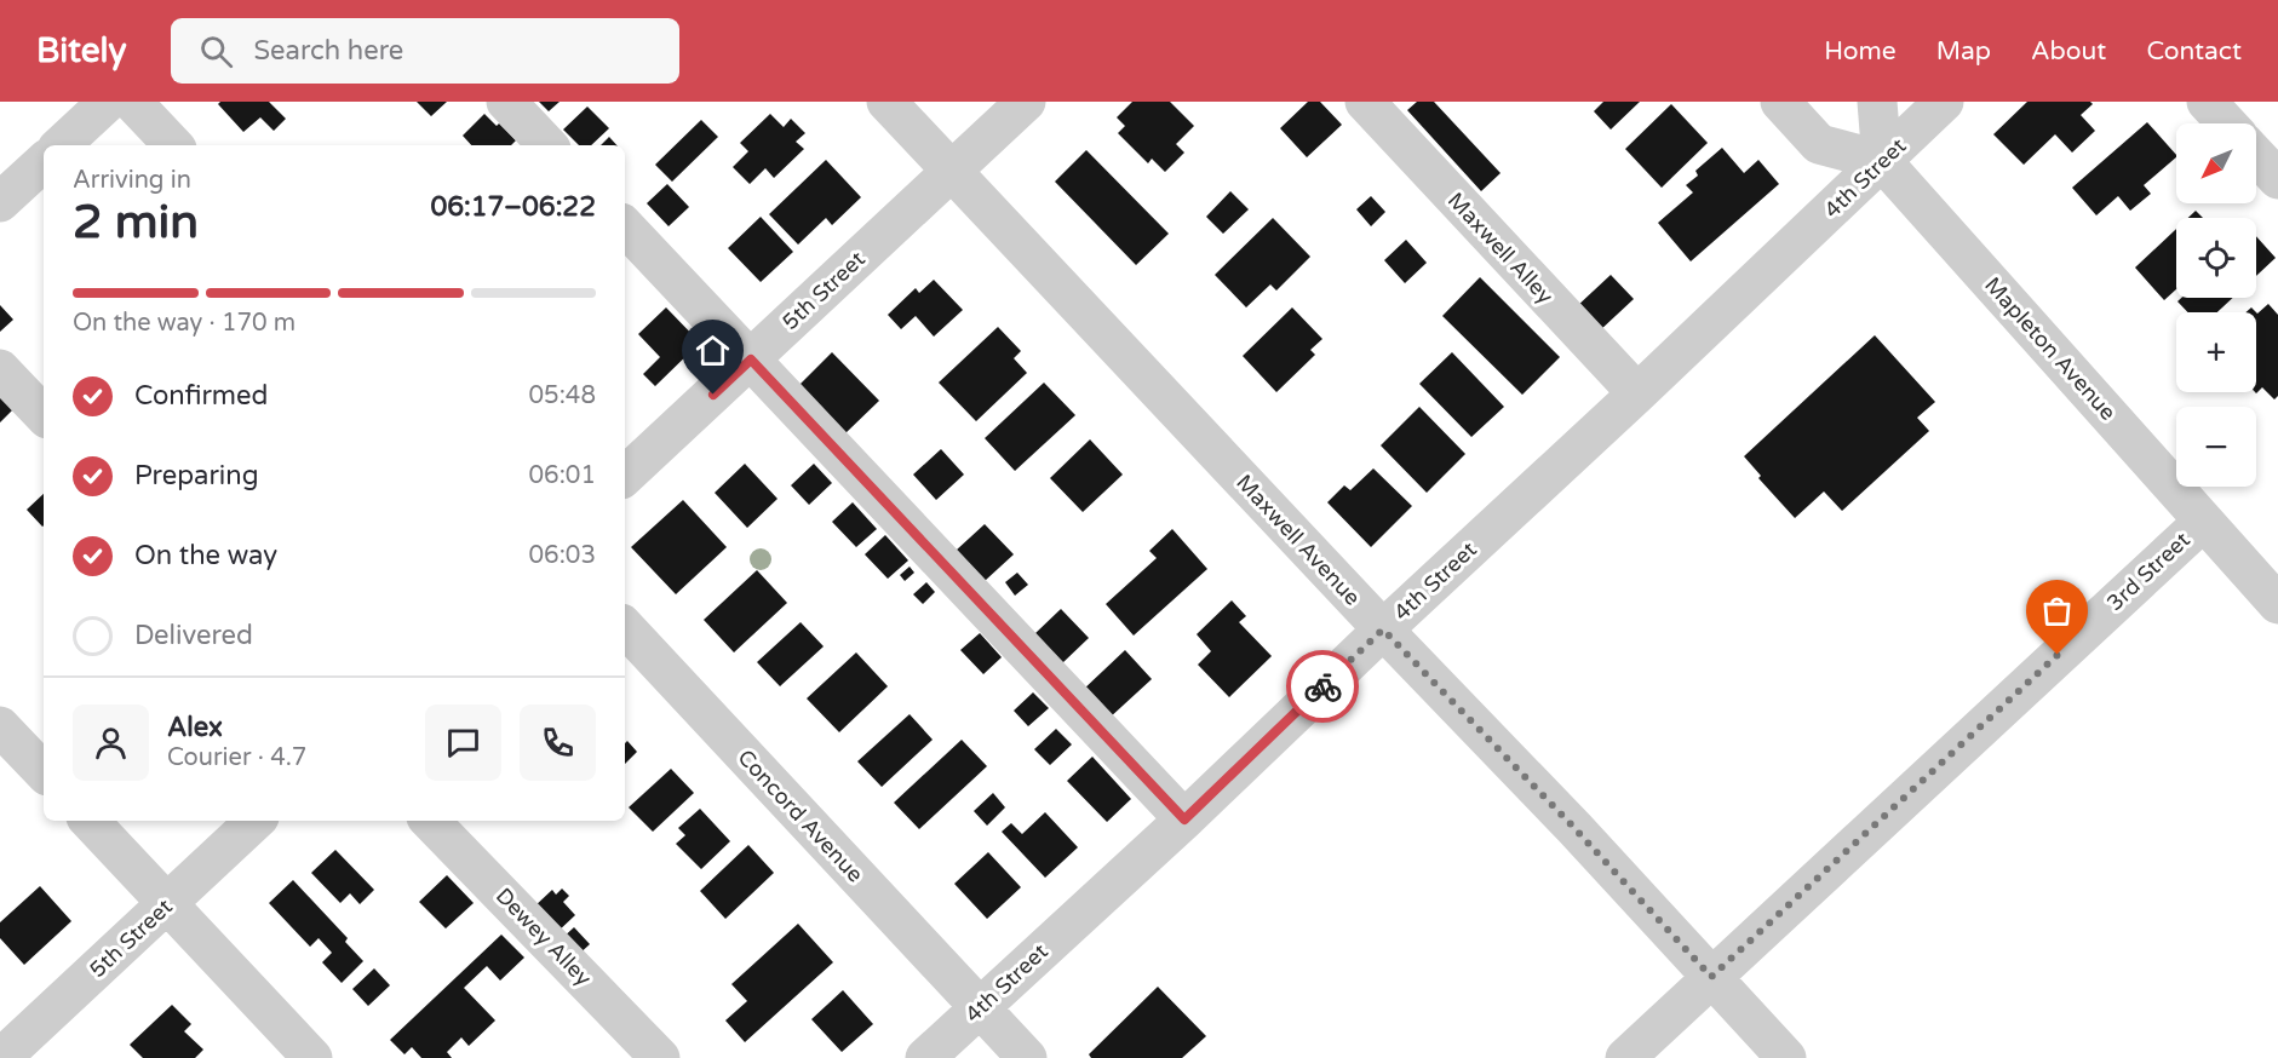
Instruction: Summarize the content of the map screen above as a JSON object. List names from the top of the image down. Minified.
{"streets":{"street":["4th Street","Maxwell Alley","5th Street","Mapleton Avenue","Maxwell Avenue","3rd Street","Concord Avenue","Dewey Alley"]},"crossings":[["4th Street","Maxwell Alley"],["4th Street","Mapleton Avenue"],["4th Street","Maxwell Avenue"],["4th Street","Concord Avenue"],["5th Street","Maxwell Avenue"],["Mapleton Avenue","3rd Street"],["Maxwell Avenue","3rd Street"]],"north":"bottom left","page":{"header":"Bitely","search":"Search here","nav":["Home","Map","About","Contact"],"map_buttons":["+","−"],"heading":["2 min","Arriving in","06:17–06:22"],"panel":["Alex","Courier · 4.7"],"bar":"On the way · 170 m","list":[["Confirmed","05:48"],["Preparing","06:01"],["On the way","06:03"],"Delivered"]}}
